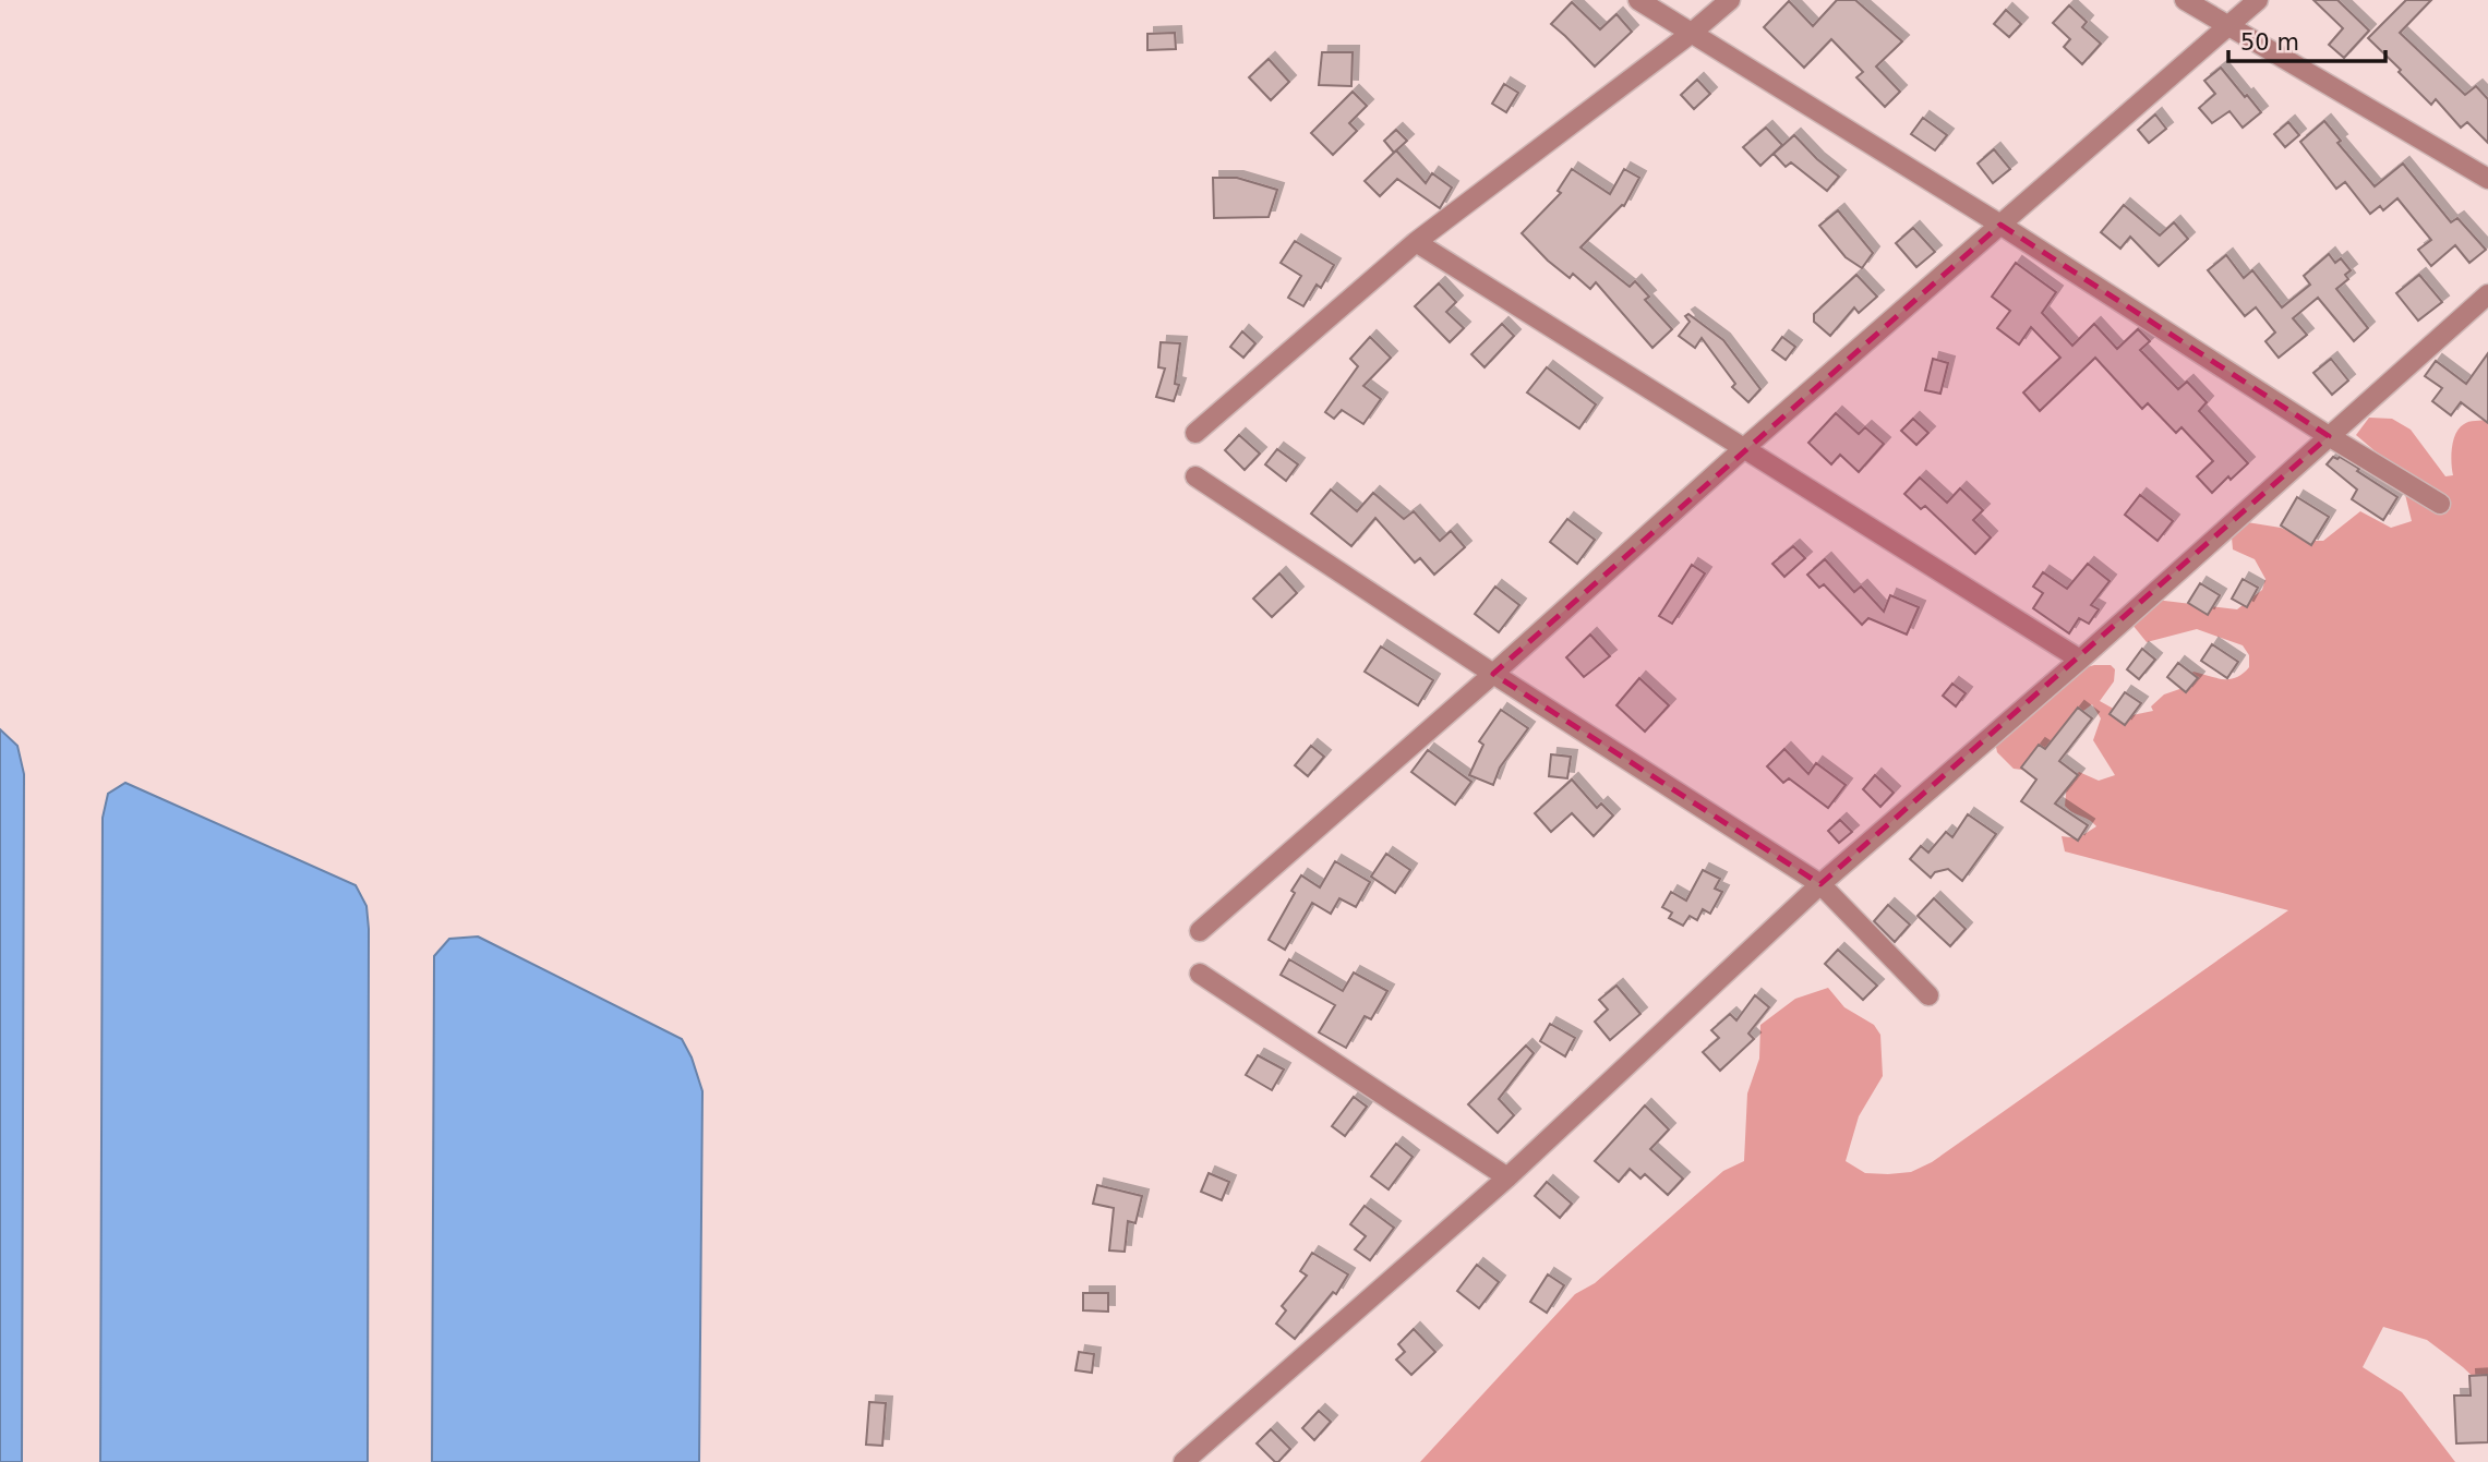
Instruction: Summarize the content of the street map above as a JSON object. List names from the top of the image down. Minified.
{"scale_bar":"50 m"}
